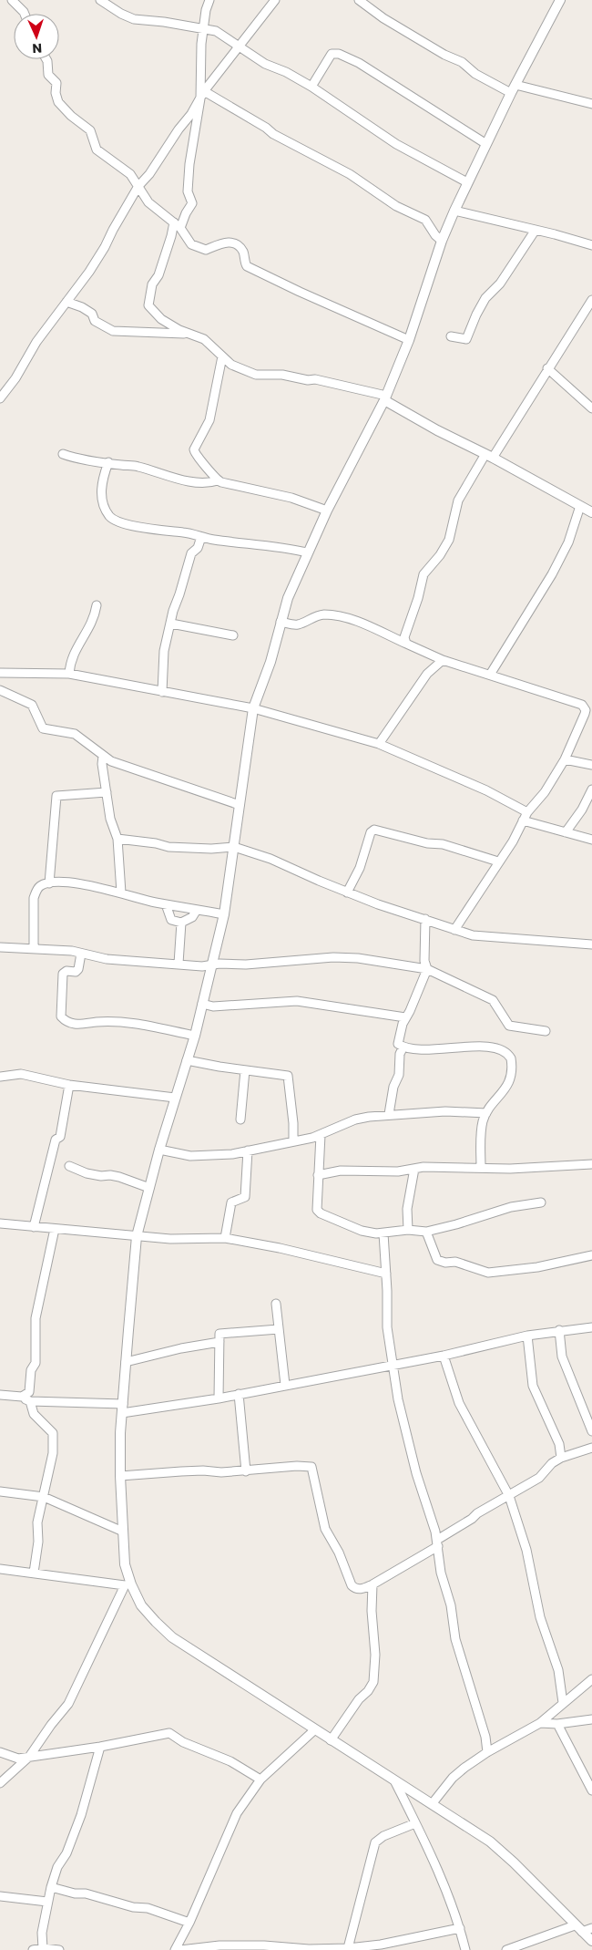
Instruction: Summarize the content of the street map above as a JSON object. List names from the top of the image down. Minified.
{"north":"bottom"}
